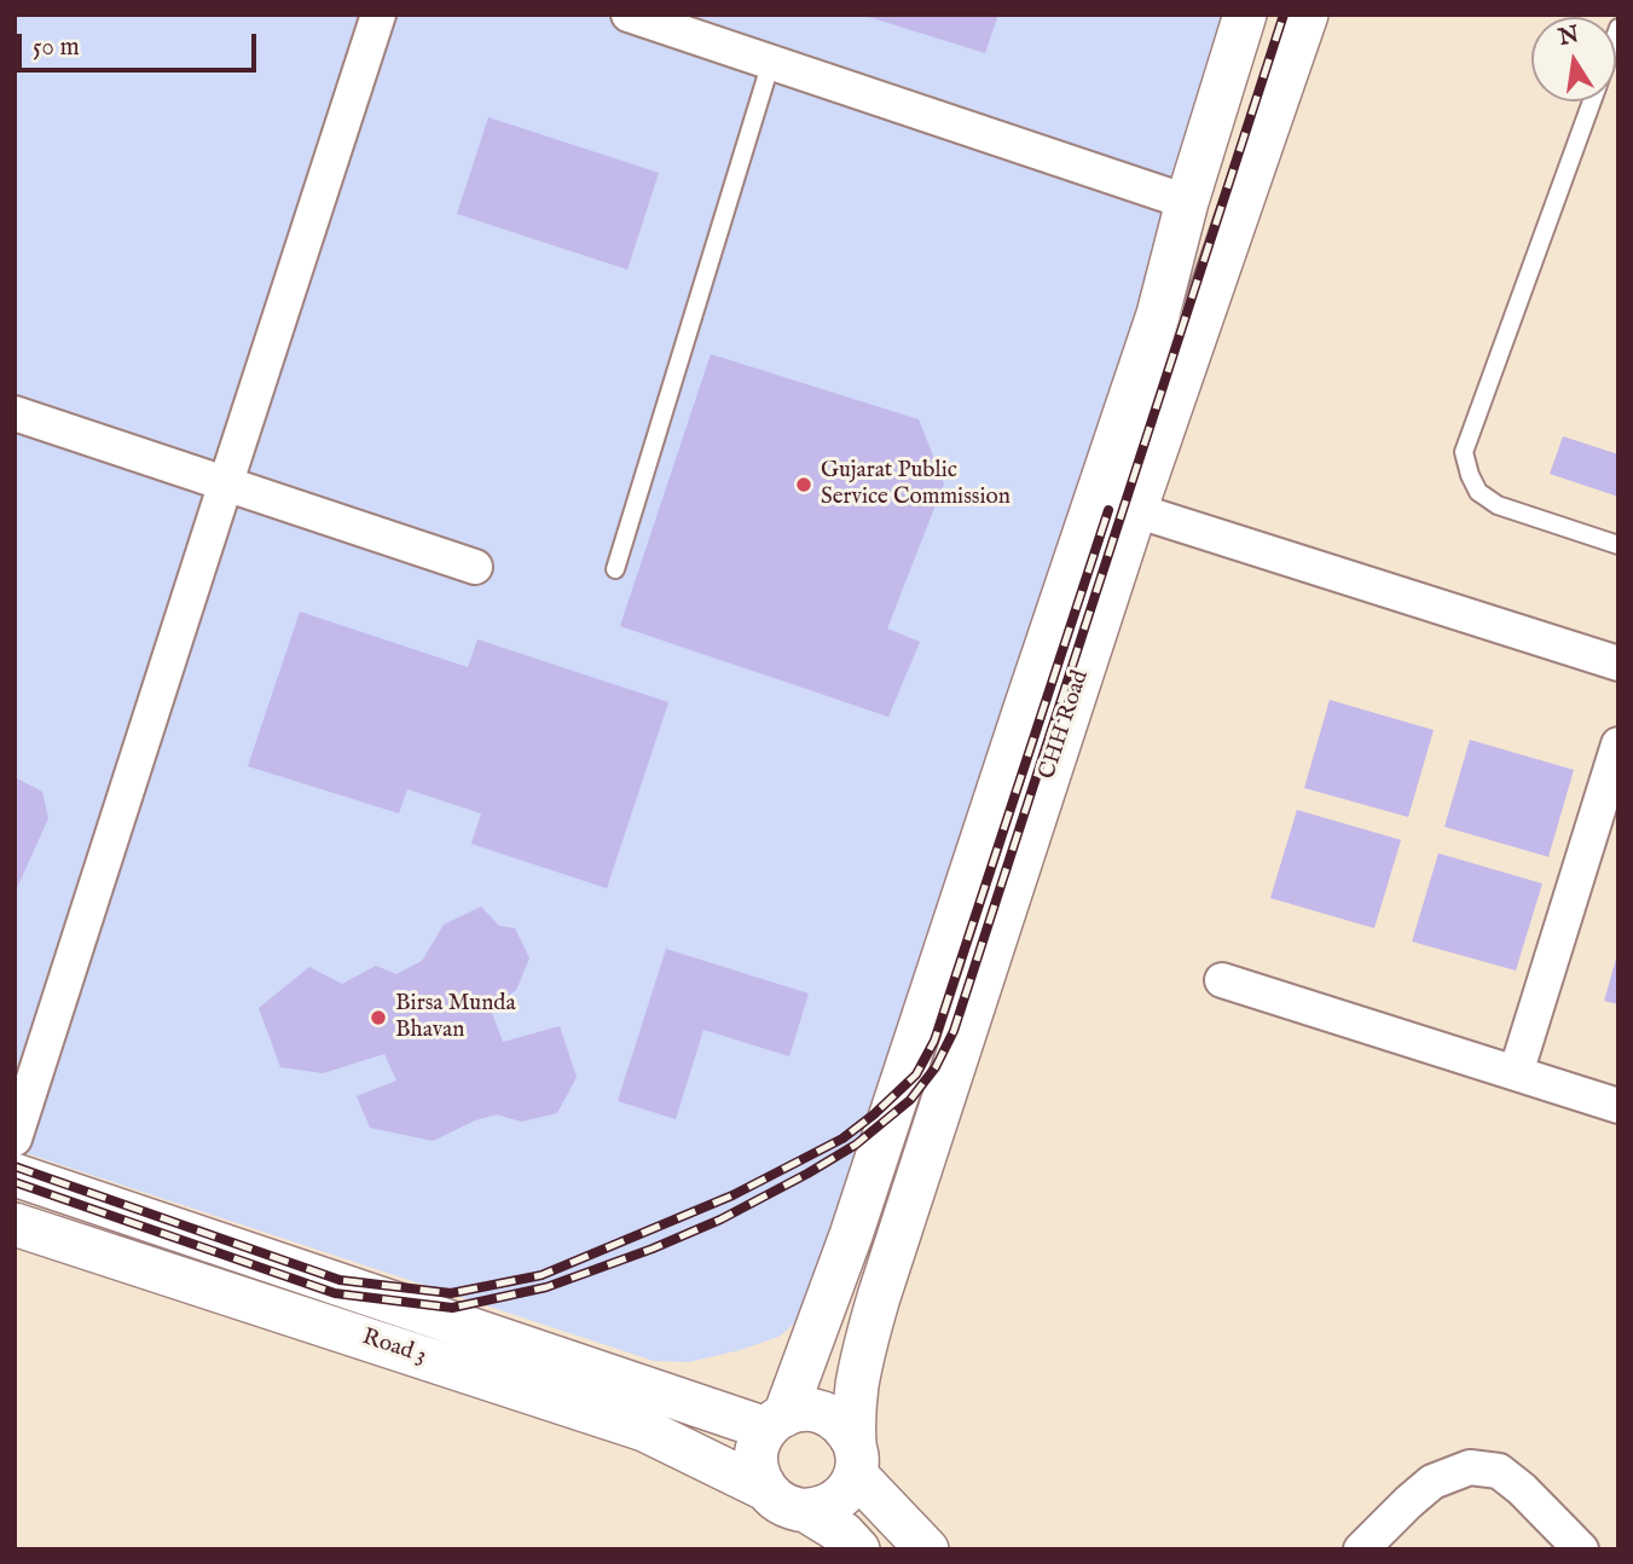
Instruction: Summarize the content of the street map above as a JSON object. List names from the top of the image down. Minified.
{"streets":{"street":["CHH Road","Road 3"]},"crossings":[["CHH Road","Road 3"]],"places":["Gujarat Public Service Commission","Birsa Munda Bhavan"],"scale_bar":"50 m","north":"top"}
